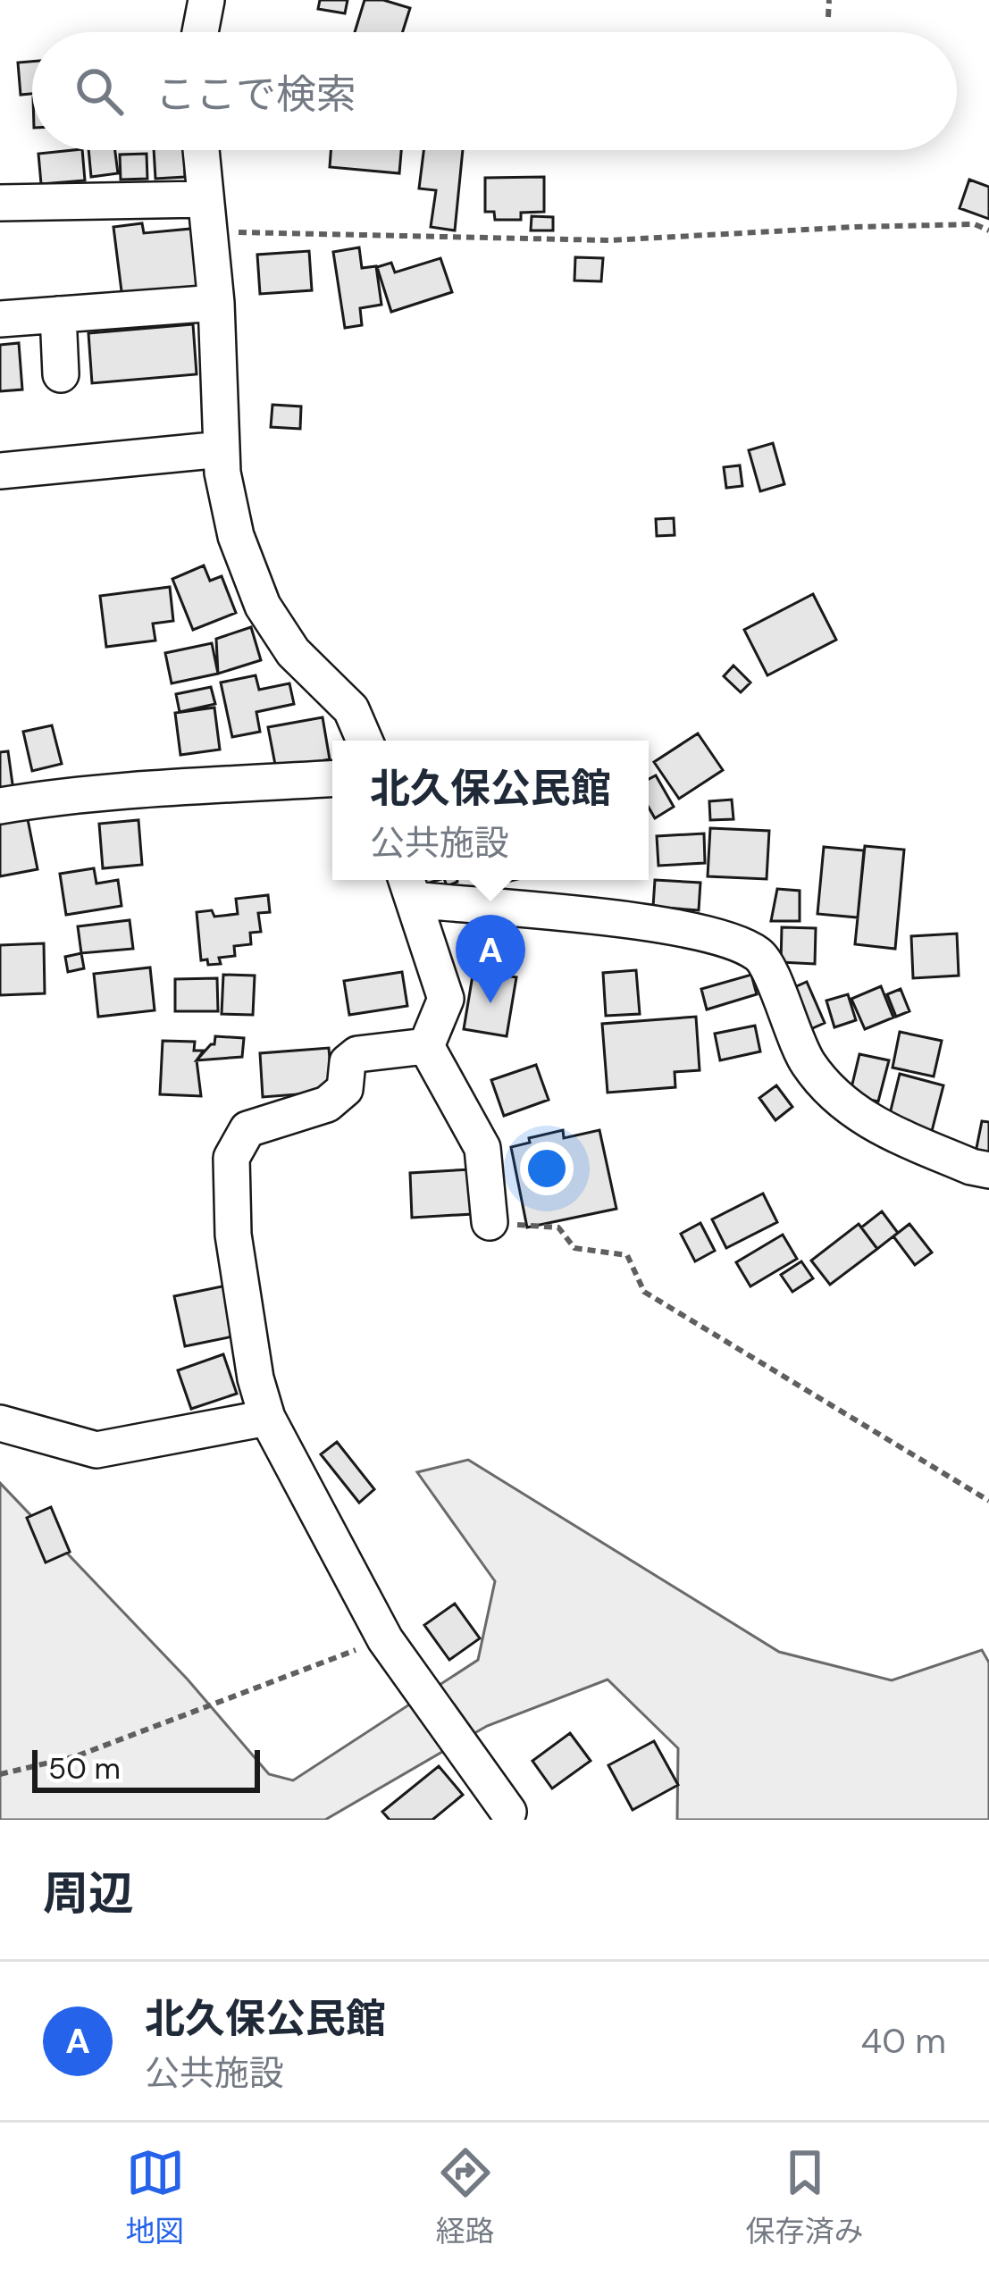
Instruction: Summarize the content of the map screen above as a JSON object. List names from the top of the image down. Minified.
{"scale_bar":"50 m","page":{"search":"ここで検索","popup":["北久保公民館","公共施設"],"pins":"A","scale":"50 m","heading":"周辺","list":[{"mark":"A","name":"北久保公民館","note":"公共施設","value":"40 m"}],"nav":["地図","経路","保存済み"]}}
